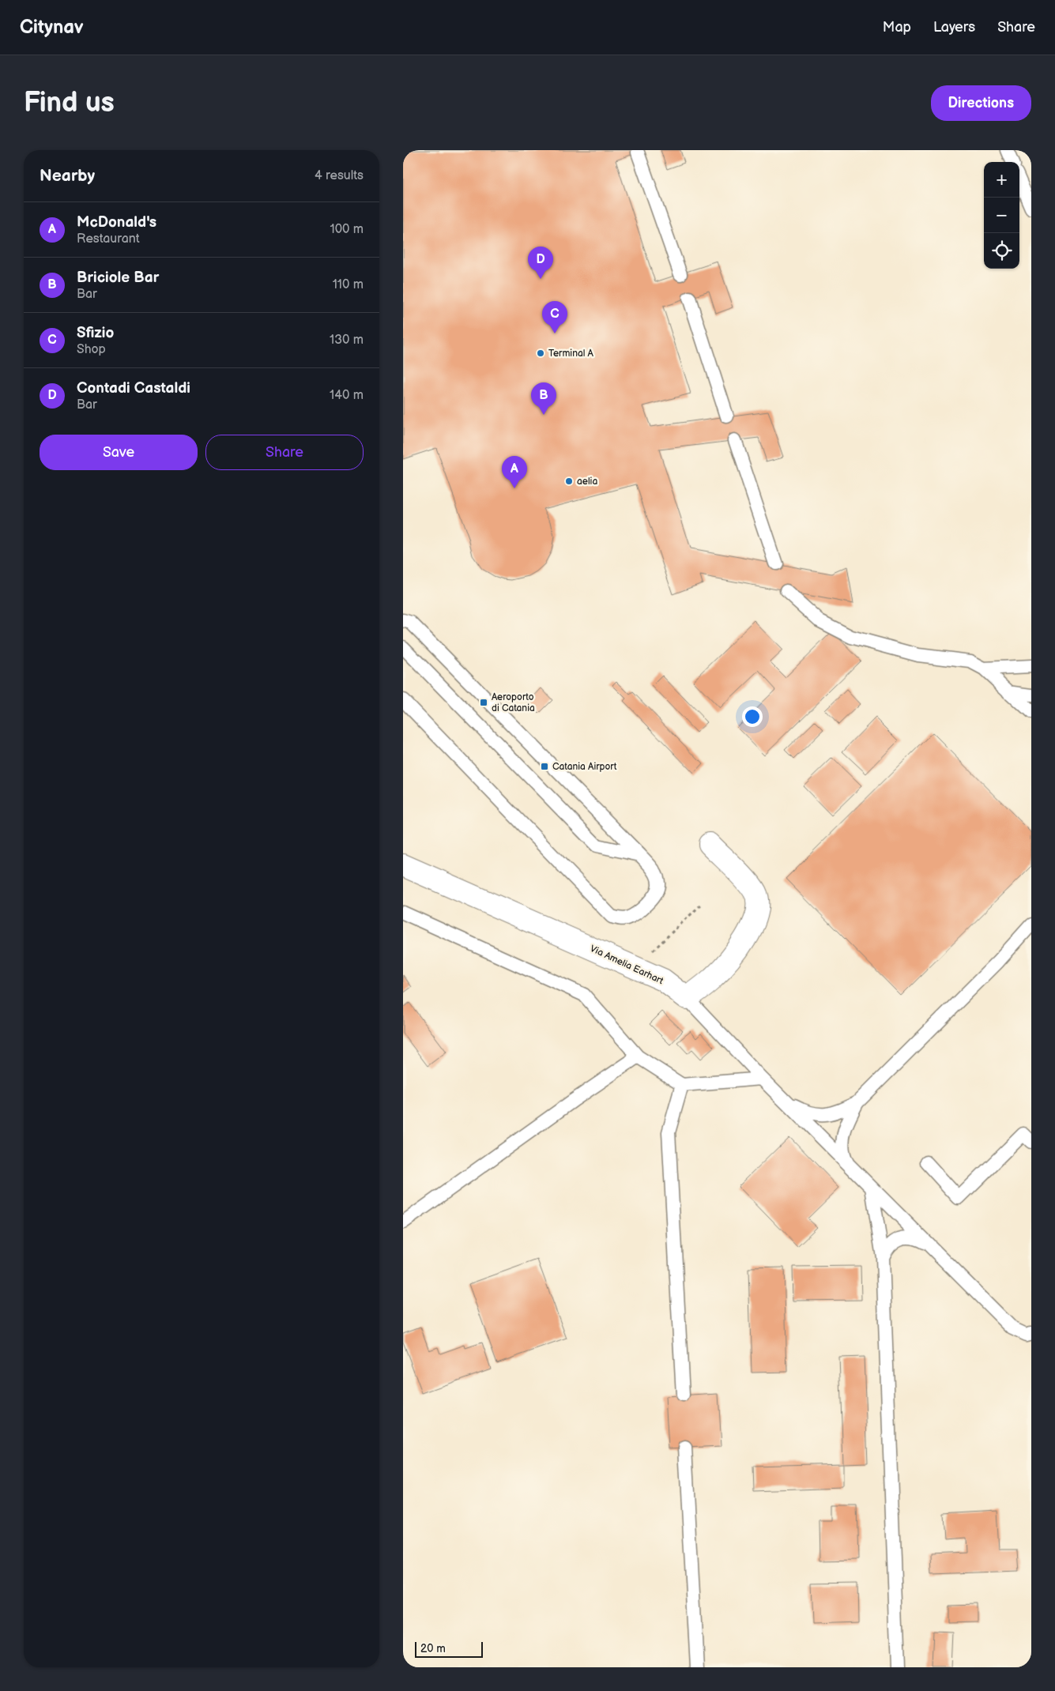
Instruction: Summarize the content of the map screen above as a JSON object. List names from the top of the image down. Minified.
{"streets":{"street":["Via Amelia Earhart"]},"places":{"other":["Terminal A","aelia"],"transit":["Aeroporto di Catania","Catania Airport"]},"scale_bar":"20 m","page":{"header":"Citynav","nav":["Map","Layers","Share"],"buttons":["Directions",["Save","Share"]],"title":"Find us","heading":["Nearby","4 results"],"map_buttons":["+","−"],"list":[{"mark":"A","name":"McDonald's","note":"Restaurant","value":"100 m"},{"mark":"B","name":"Briciole Bar","note":"Bar","value":"110 m"},{"mark":"C","name":"Sfizio","note":"Shop","value":"130 m"},{"mark":"D","name":"Contadi Castaldi","note":"Bar","value":"140 m"}],"pins":["D","C","B","A"],"scale":"20 m"}}
